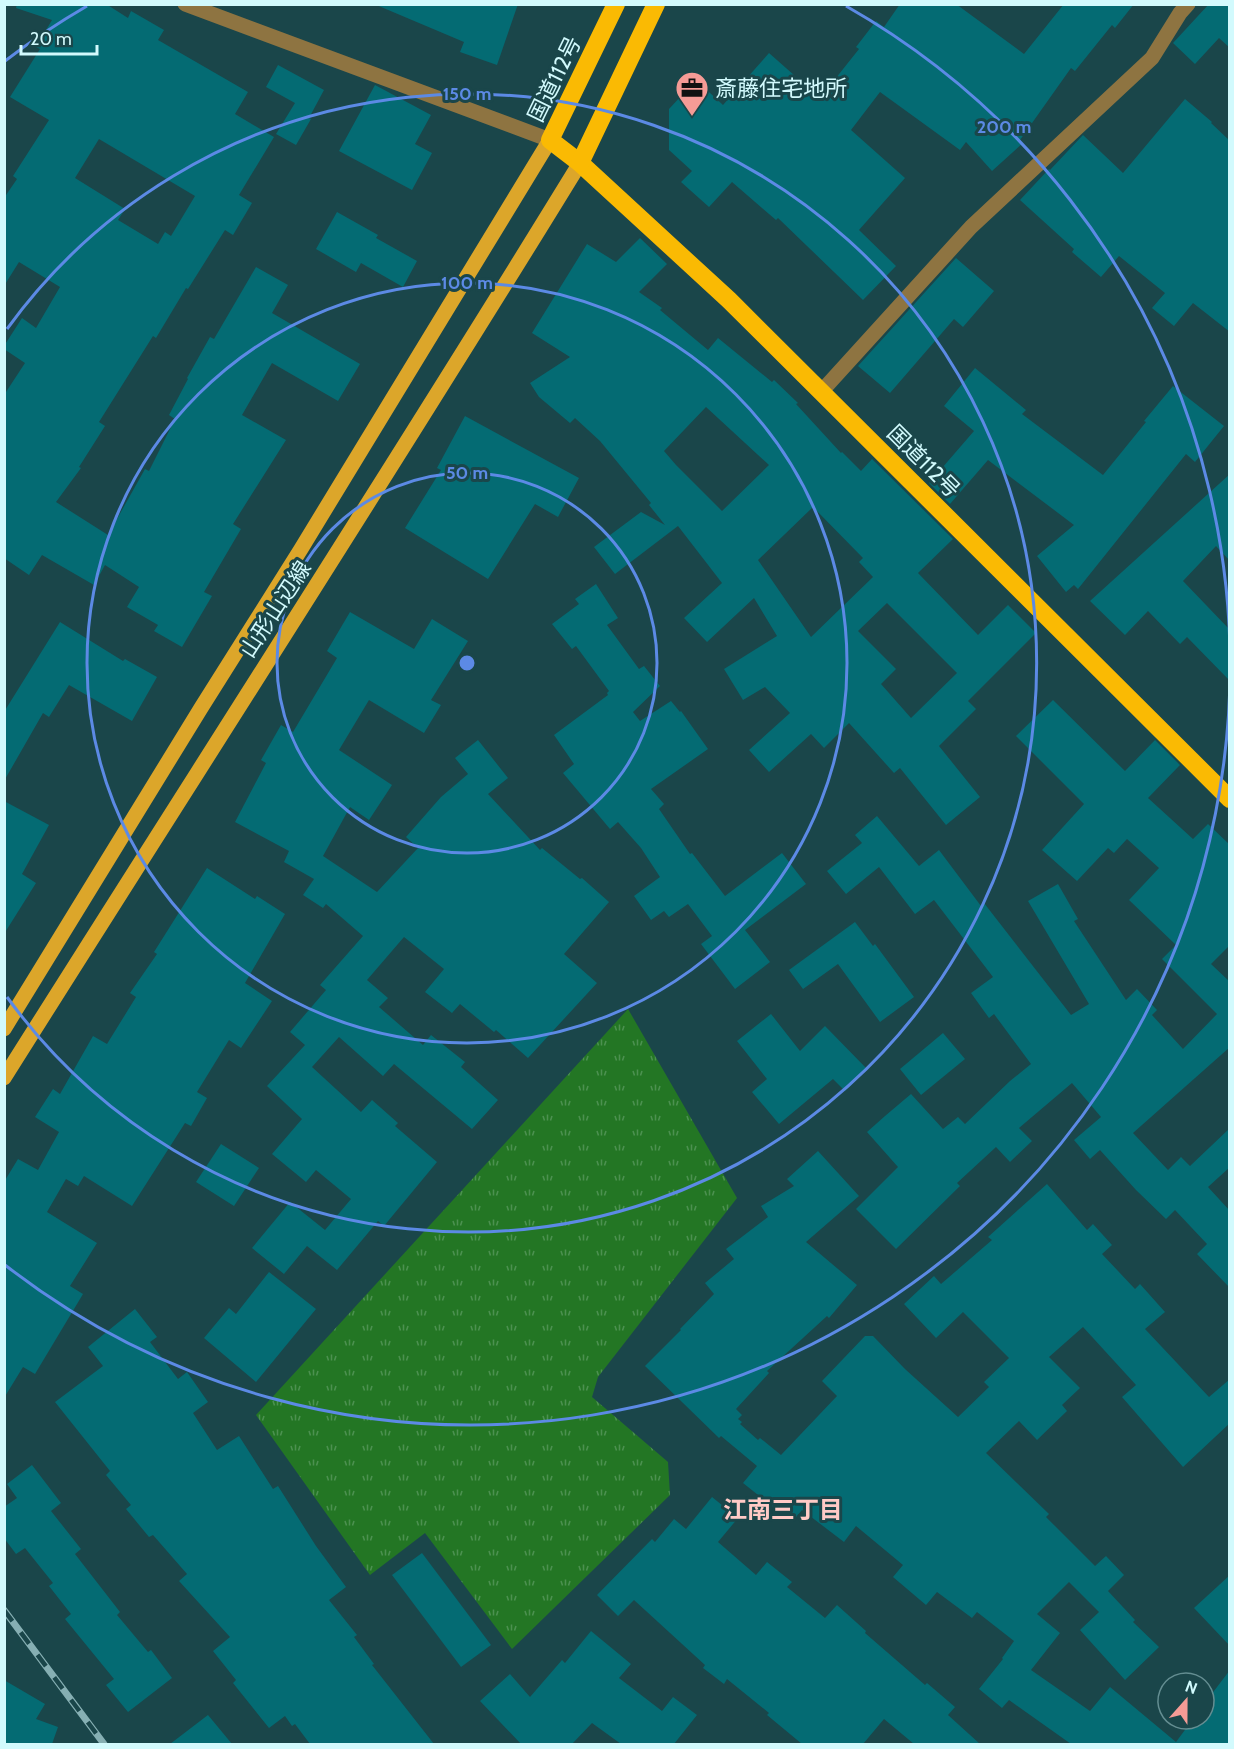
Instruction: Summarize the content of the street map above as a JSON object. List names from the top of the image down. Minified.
{"streets":{"highway":["国道112号"],"main road":["山形山辺線"]},"crossings":[["国道112号","山形山辺線"]],"districts":["江南三丁目"],"places":{"office":["斎藤住宅地所"]},"scale_bar":"20 m","north":"top","rings":["150 m","200 m","100 m","50 m"]}
